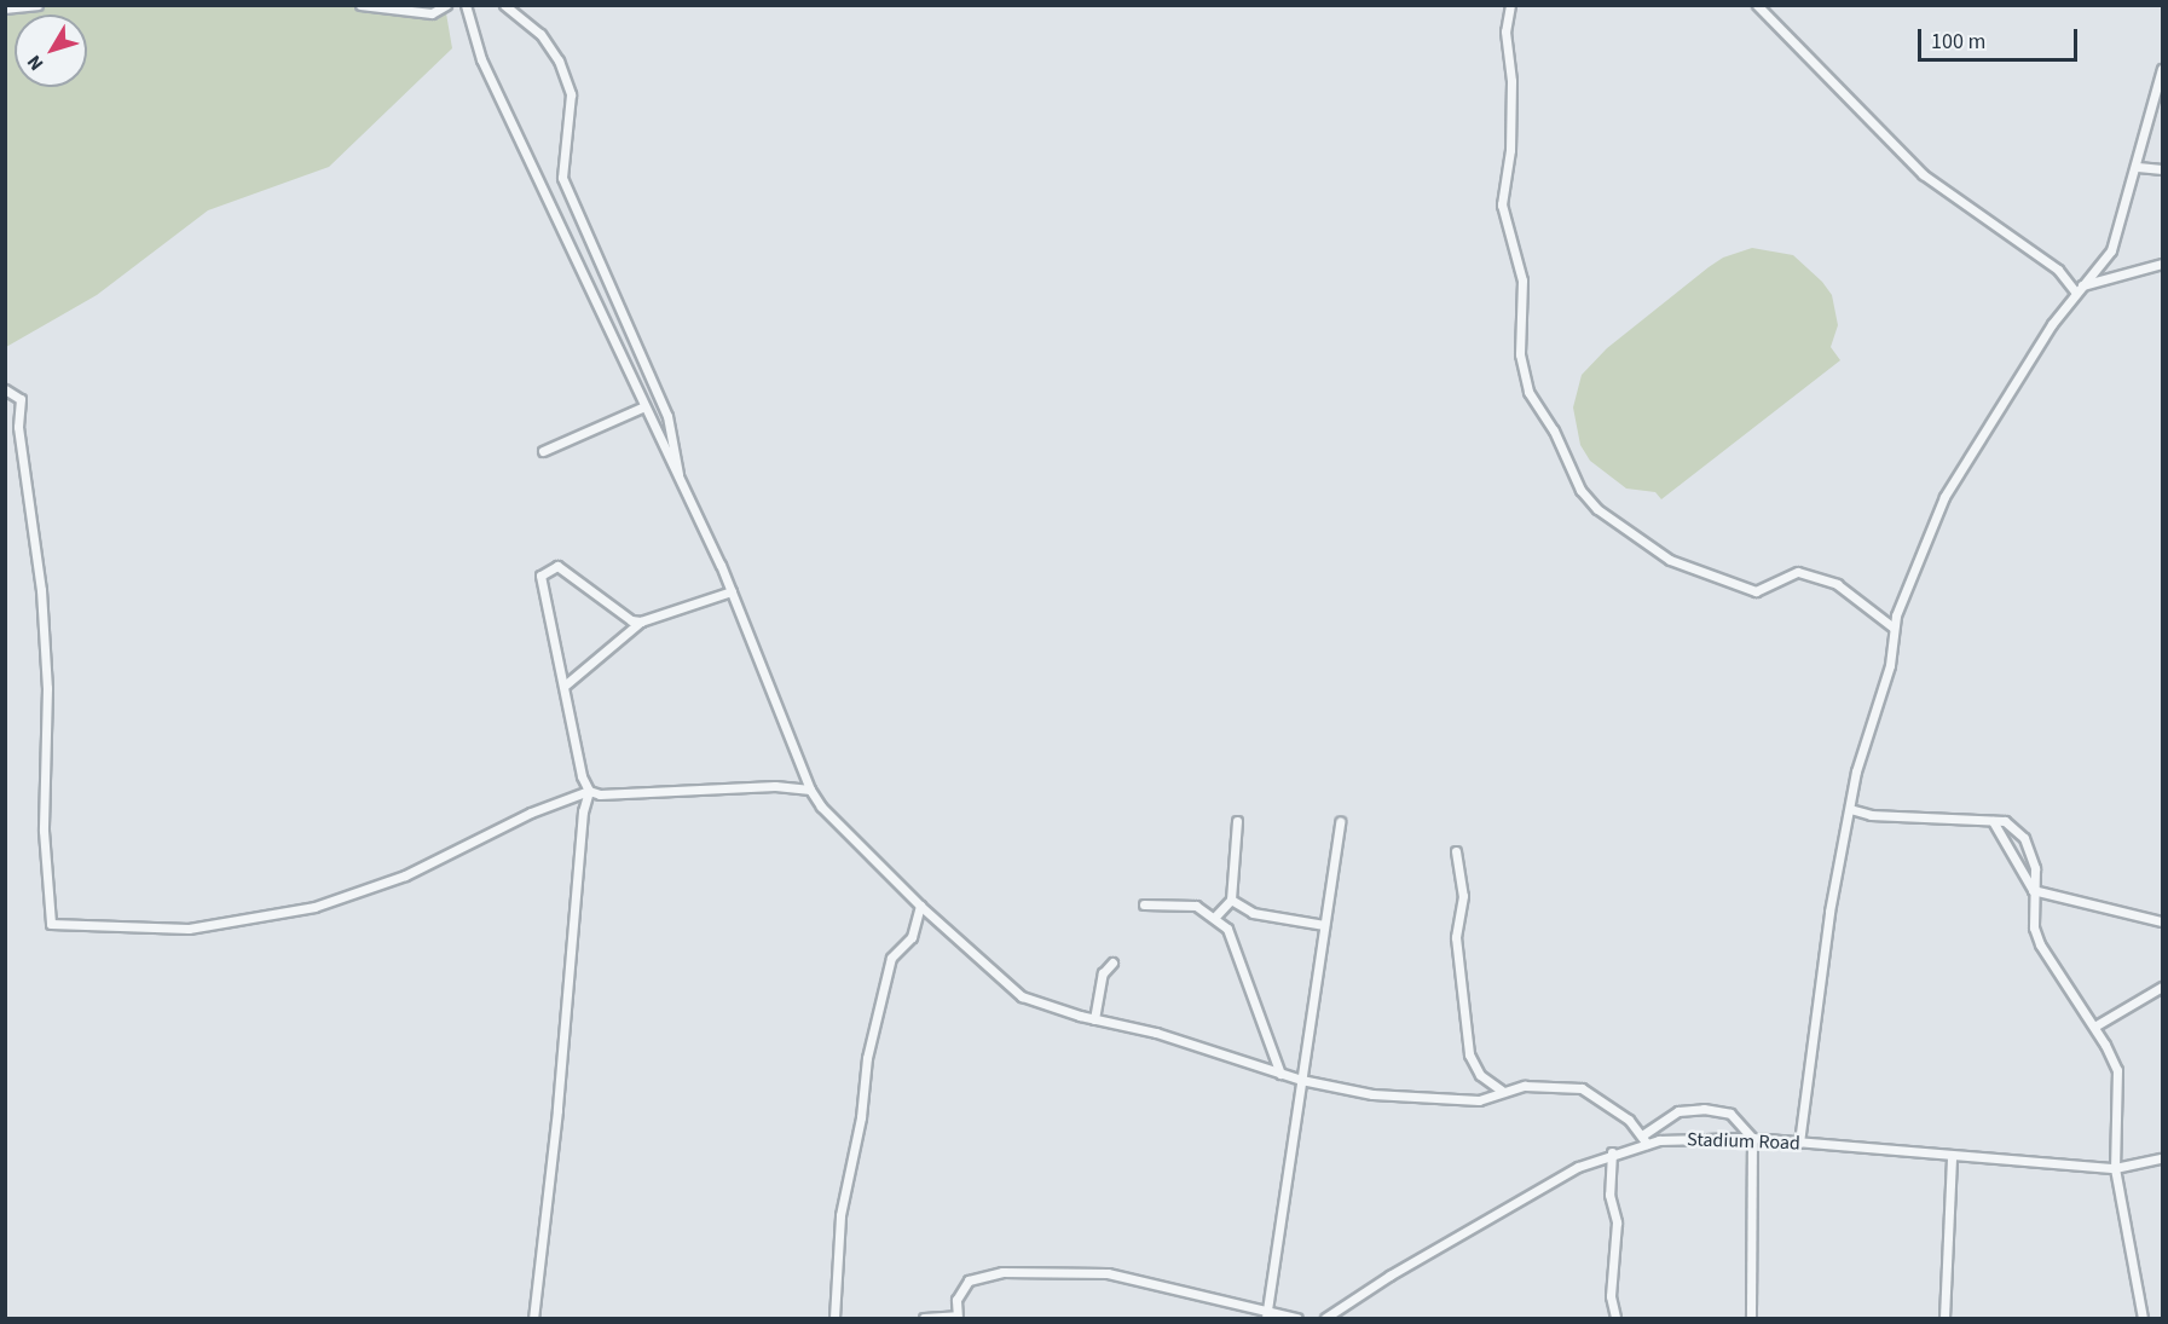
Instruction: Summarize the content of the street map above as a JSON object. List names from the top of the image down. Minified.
{"streets":{"street":["Stadium Road"]},"scale_bar":"100 m","north":"bottom left"}
